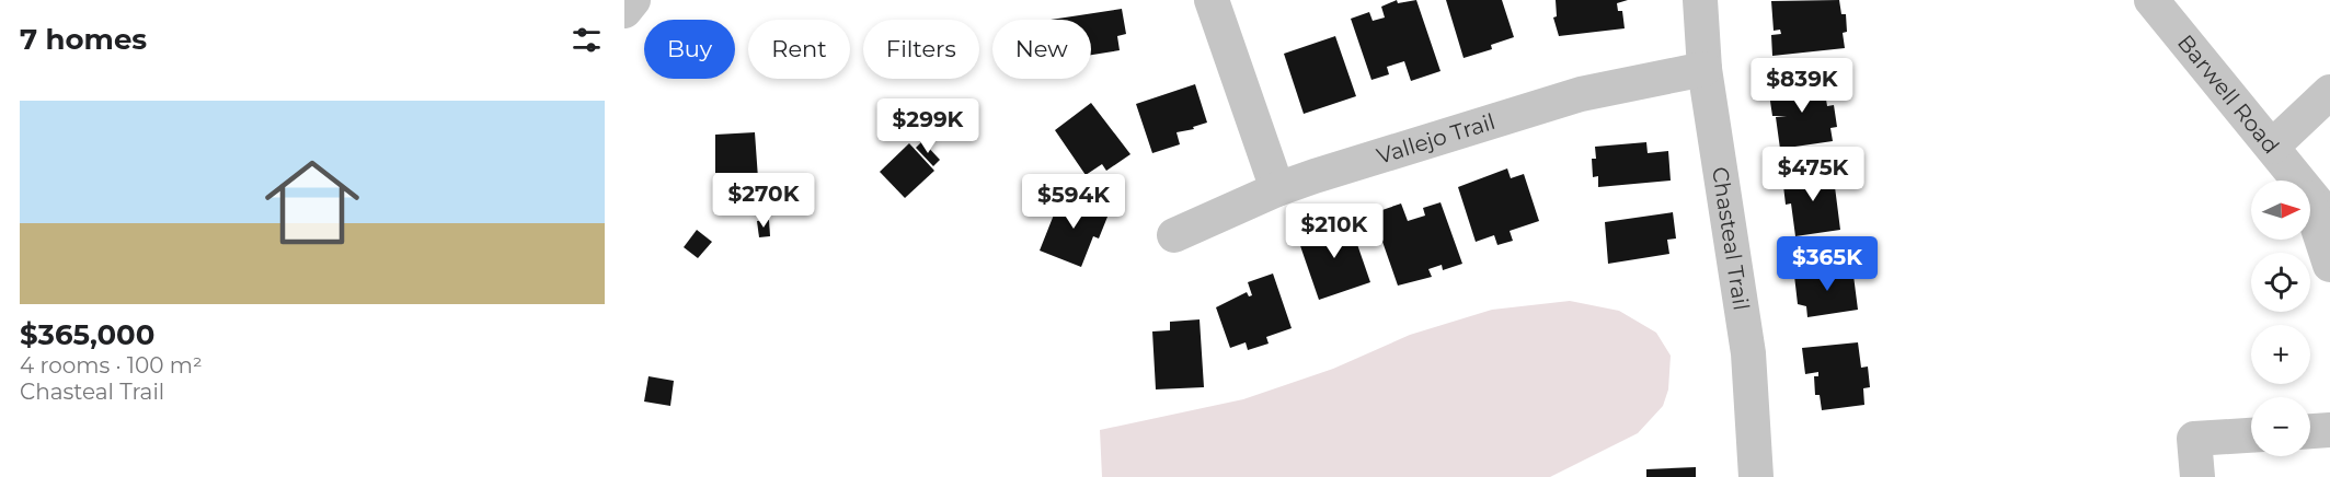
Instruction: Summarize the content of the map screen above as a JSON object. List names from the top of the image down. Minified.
{"streets":{"street":["Barwell Road","Vallejo Trail","Chasteal Trail"]},"crossings":[["Vallejo Trail","Chasteal Trail"]],"north":"right","page":{"heading":"7 homes","chip":["Buy","Rent","Filters","New"],"price":["$839K","$299K","$475K","$270K","$594K","$210K","$365K"],"list":[{"name":"$365,000","note":"4 rooms · 100 m² · Chasteal Trail"}],"map_buttons":["+","−"]}}
